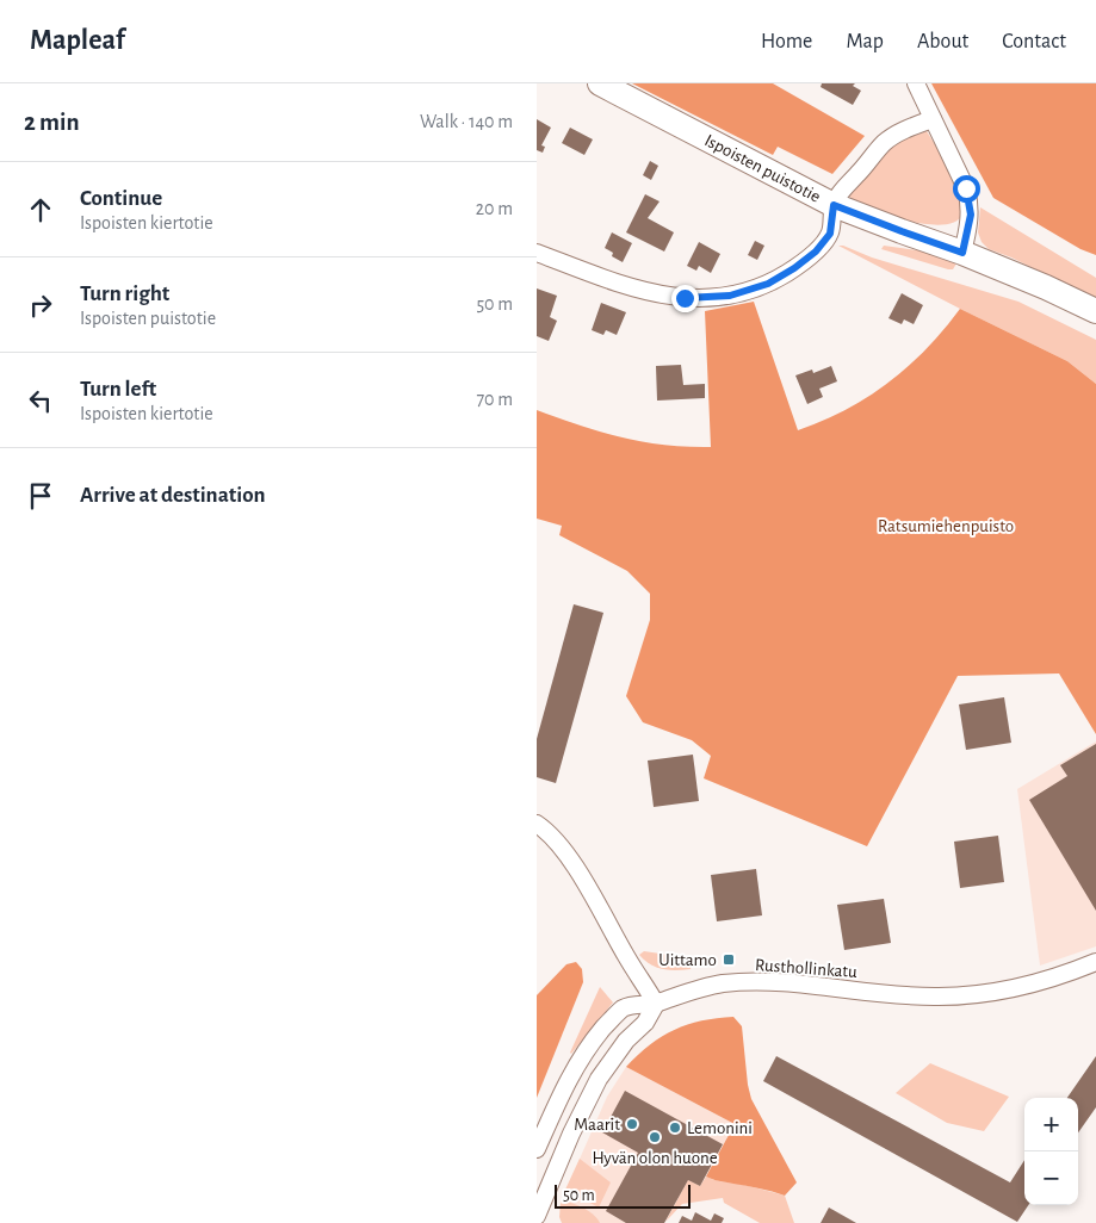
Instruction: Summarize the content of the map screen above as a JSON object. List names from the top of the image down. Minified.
{"streets":{"main road":["Ispoisten puistotie"],"street":["Rusthollinkatu"]},"parks":["Ratsumiehenpuisto"],"places":{"transit":["Uittamo"],"other":["Maarit","Lemonini","Hyvän olon huone"]},"scale_bar":"50 m","page":{"header":"Mapleaf","nav":["Home","Map","About","Contact"],"heading":["2 min","Walk · 140 m"],"list":[["Continue","Ispoisten kiertotie","20 m"],["Turn right","Ispoisten puistotie","50 m"],["Turn left","Ispoisten kiertotie","70 m"],"Arrive at destination"],"map_buttons":["+","−"],"scale":"50 m"}}
